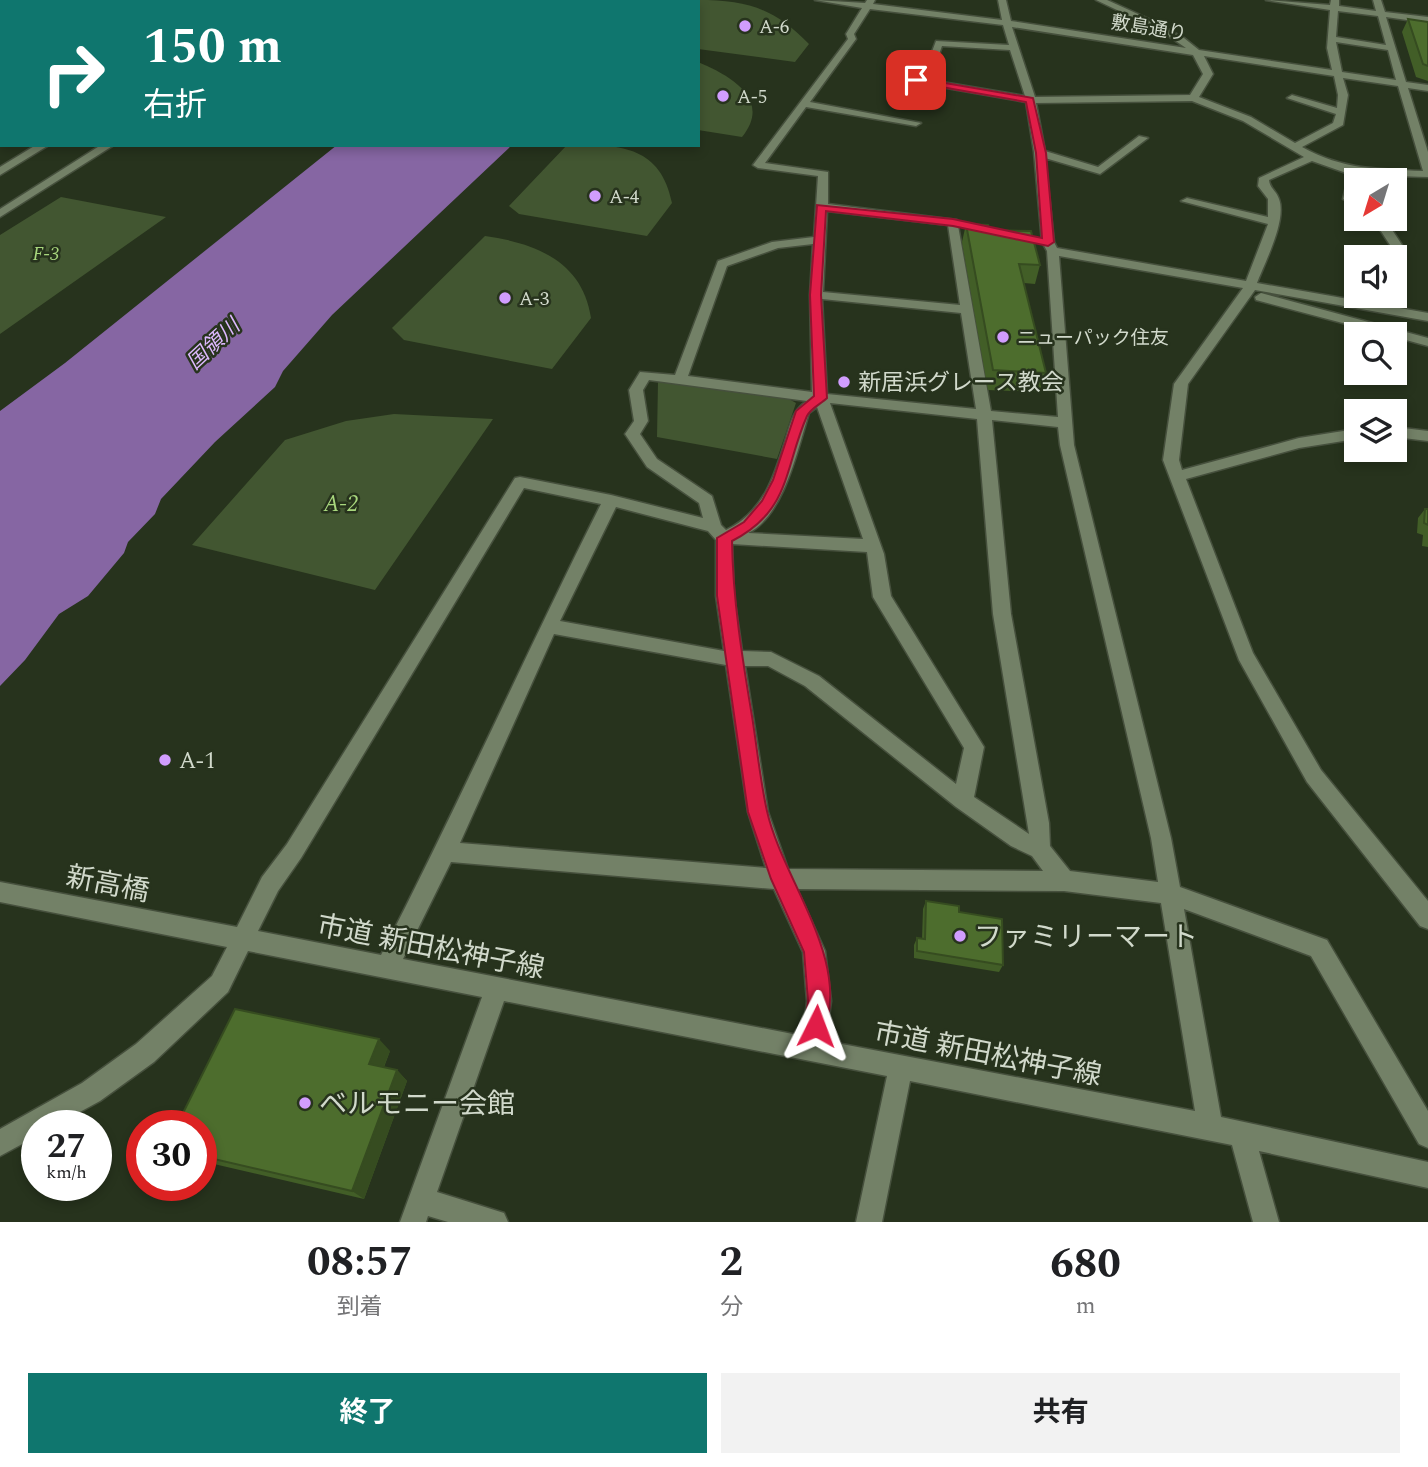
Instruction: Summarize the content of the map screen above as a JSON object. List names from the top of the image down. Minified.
{"streets":{"street":["敷島通り","新高橋","市道 新田松神子線"]},"crossings":[["新高橋","市道 新田松神子線"]],"water":["国領川"],"parks":["F-3","A-2"],"places":["A-6","A-5","A-4","A-3","ニューパック住友","新居浜グレース教会","A-1","ファミリーマート","ベルモニー会館"],"north":"bottom left","page":{"turn":["150 m","右折"],"speed":"27 km/h","limit":"30","eta":["08:57","到着","2","分","680","m"],"buttons":["終了","共有"]}}
